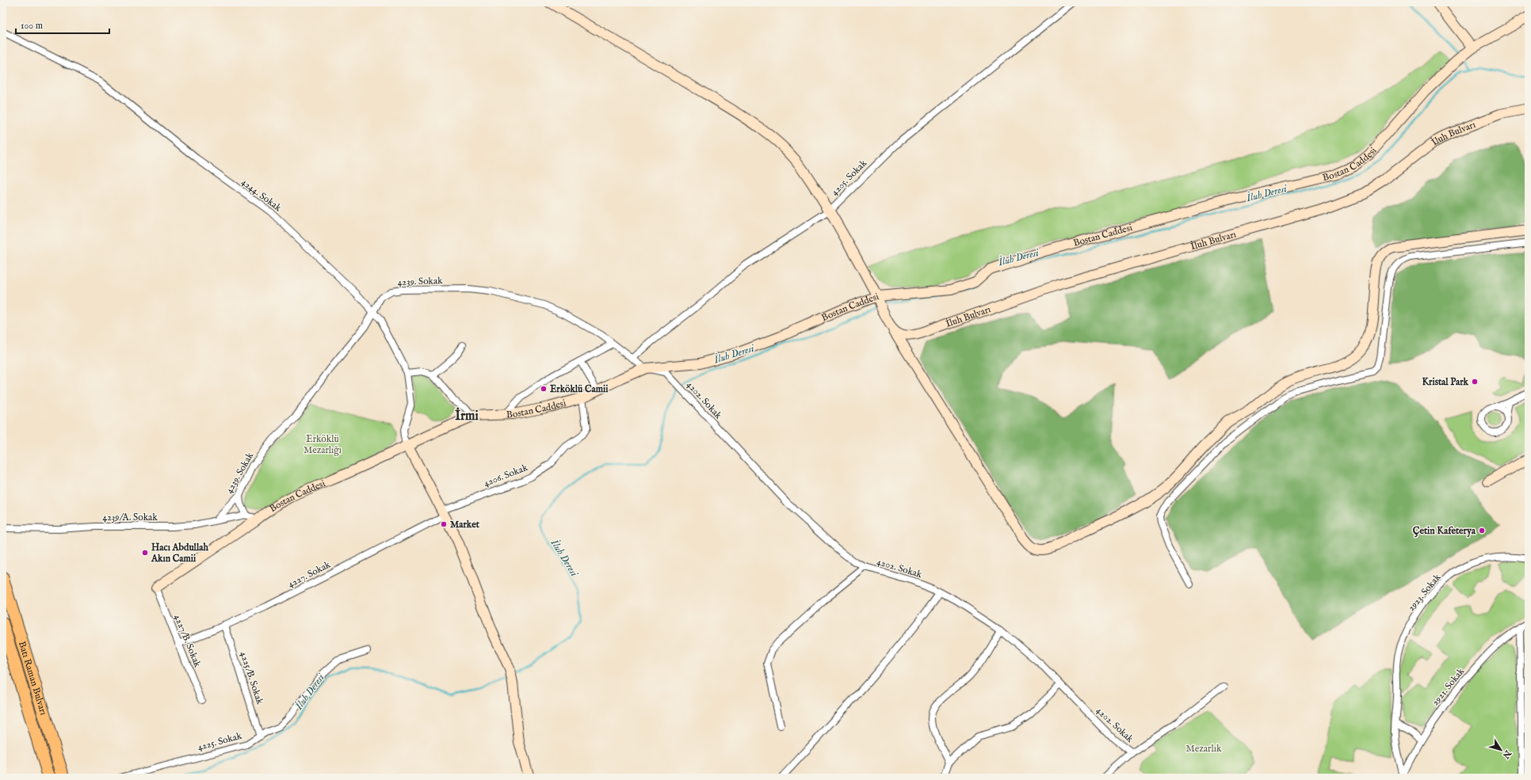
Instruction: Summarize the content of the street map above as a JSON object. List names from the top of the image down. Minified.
{"streets":{"highway":["Batı Raman Bulvarı"],"street":["İluh Bulvarı","Bostan Caddesi","4205. Sokak","4244. Sokak","4239. Sokak","4202. Sokak","4206. Sokak","4239/A. Sokak","4227. Sokak","2923. Sokak","4227/B. Sokak","4225/B. Sokak","2921. Sokak","4225. Sokak"]},"crossings":[["Bostan Caddesi","4244. Sokak"],["Bostan Caddesi","4239. Sokak"],["Bostan Caddesi","4206. Sokak"],["Bostan Caddesi","4227/B. Sokak"],["4205. Sokak","4239. Sokak"],["4244. Sokak","4239. Sokak"],["4239. Sokak","4202. Sokak"],["4239. Sokak","4239/A. Sokak"],["4206. Sokak","4227. Sokak"],["4227. Sokak","4227/B. Sokak"],["4227. Sokak","4225/B. Sokak"],["2923. Sokak","2921. Sokak"],["4225/B. Sokak","4225. Sokak"]],"districts":["İrmi"],"water":["İluh Deresi"],"parks":["Erköklü Mezarlığı","Mezarlık"],"places":["Kristal Park","Erköklü Camii","Market","Çetin Kafeterya","Hacı Abdullah Akın Camii"],"scale_bar":"100 m","north":"bottom right"}
